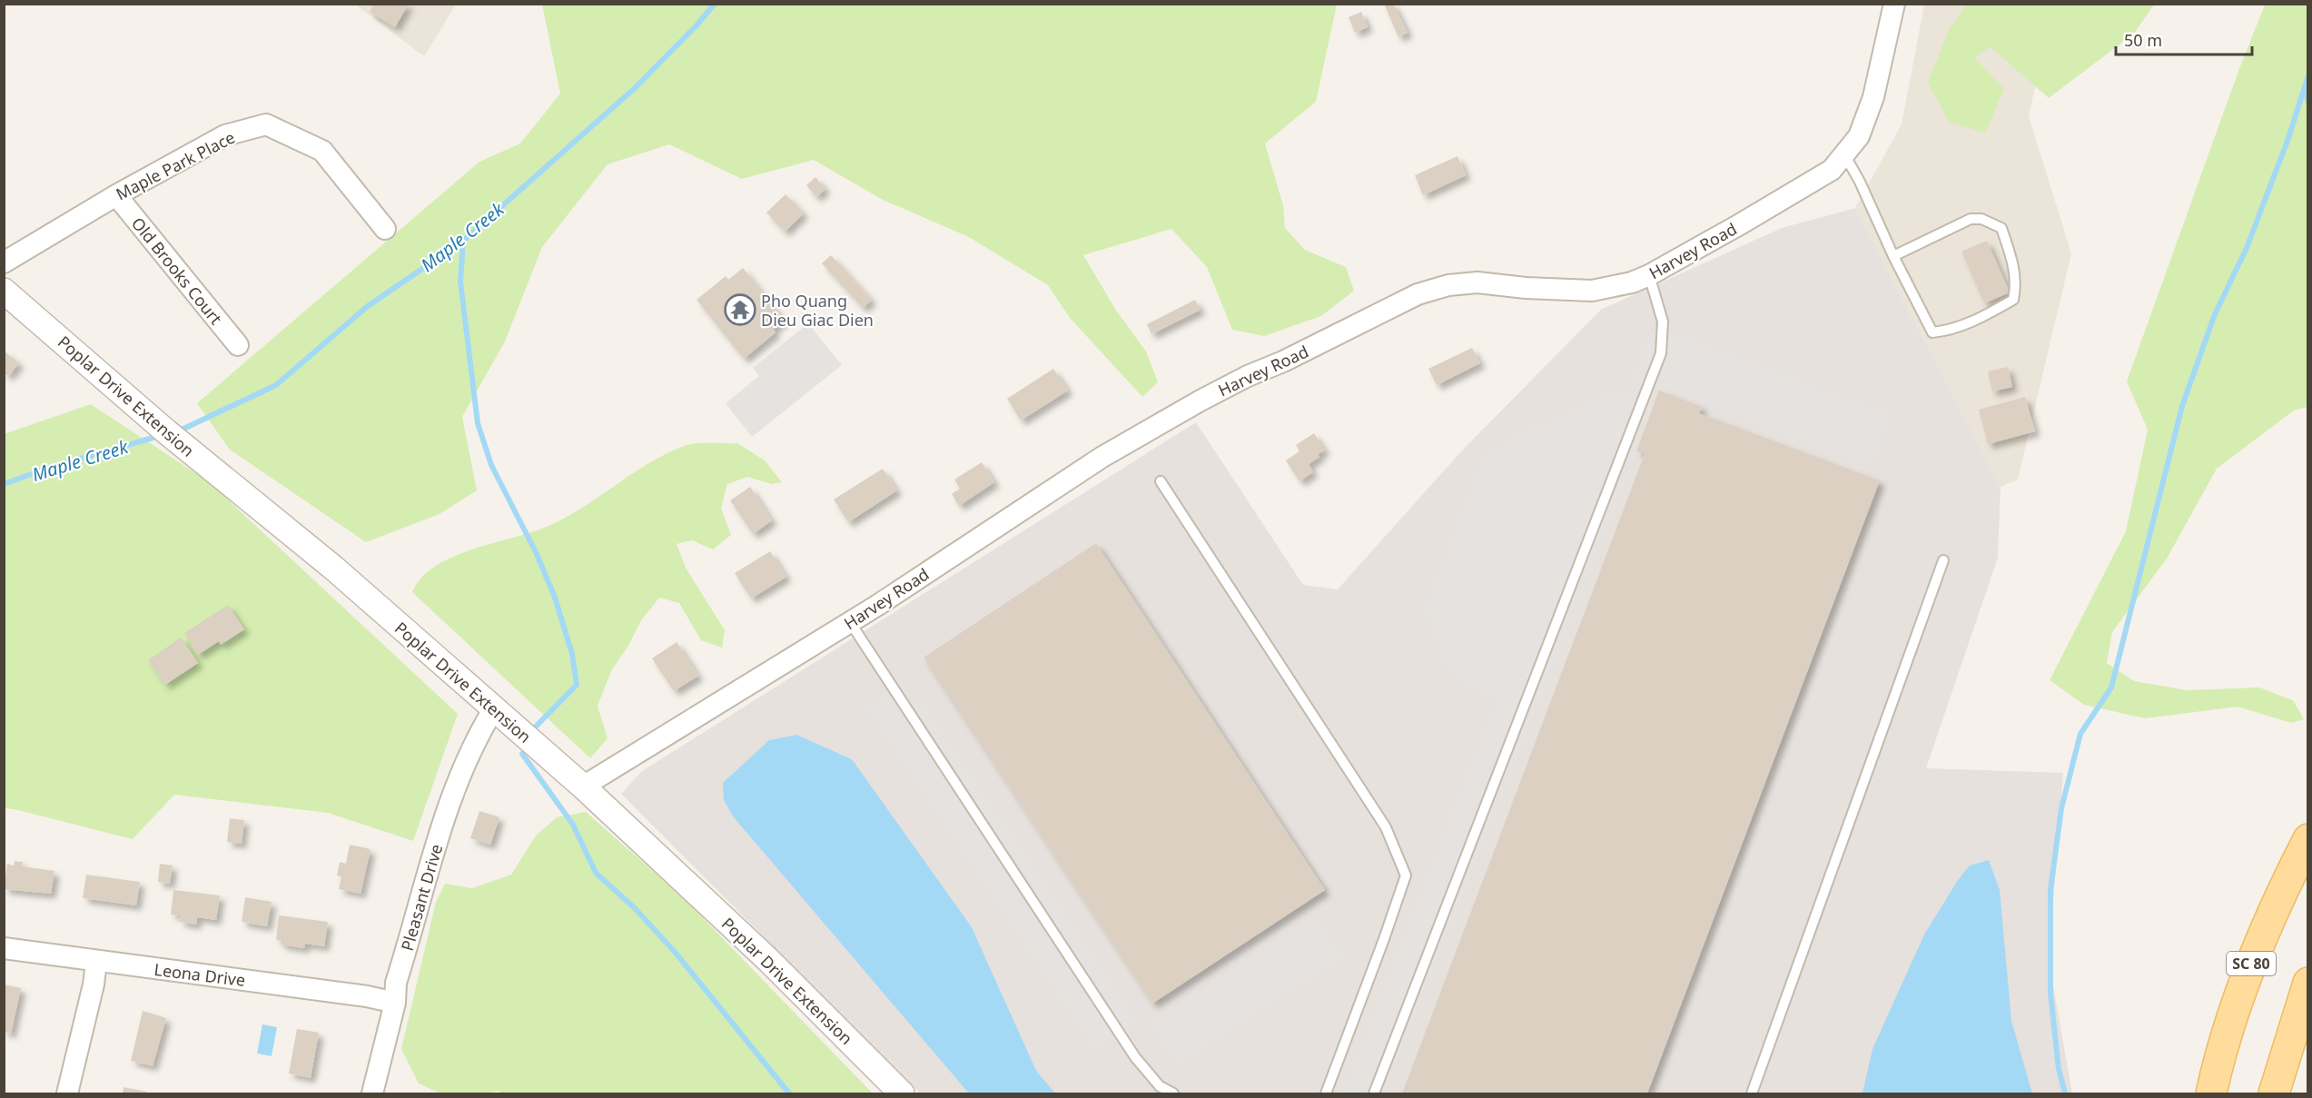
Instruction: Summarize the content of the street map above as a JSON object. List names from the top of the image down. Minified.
{"streets":{"main road":["SC 80"],"street":["Maple Park Place","Harvey Road","Old Brooks Court","Poplar Drive Extension","Pleasant Drive","Leona Drive"]},"crossings":[["Maple Park Place","Old Brooks Court"],["Harvey Road","Poplar Drive Extension"],["Poplar Drive Extension","Pleasant Drive"],["Pleasant Drive","Leona Drive"]],"water":["Maple Creek"],"places":{"temple":["Pho Quang Dieu Giac Dien"]},"scale_bar":"50 m"}
